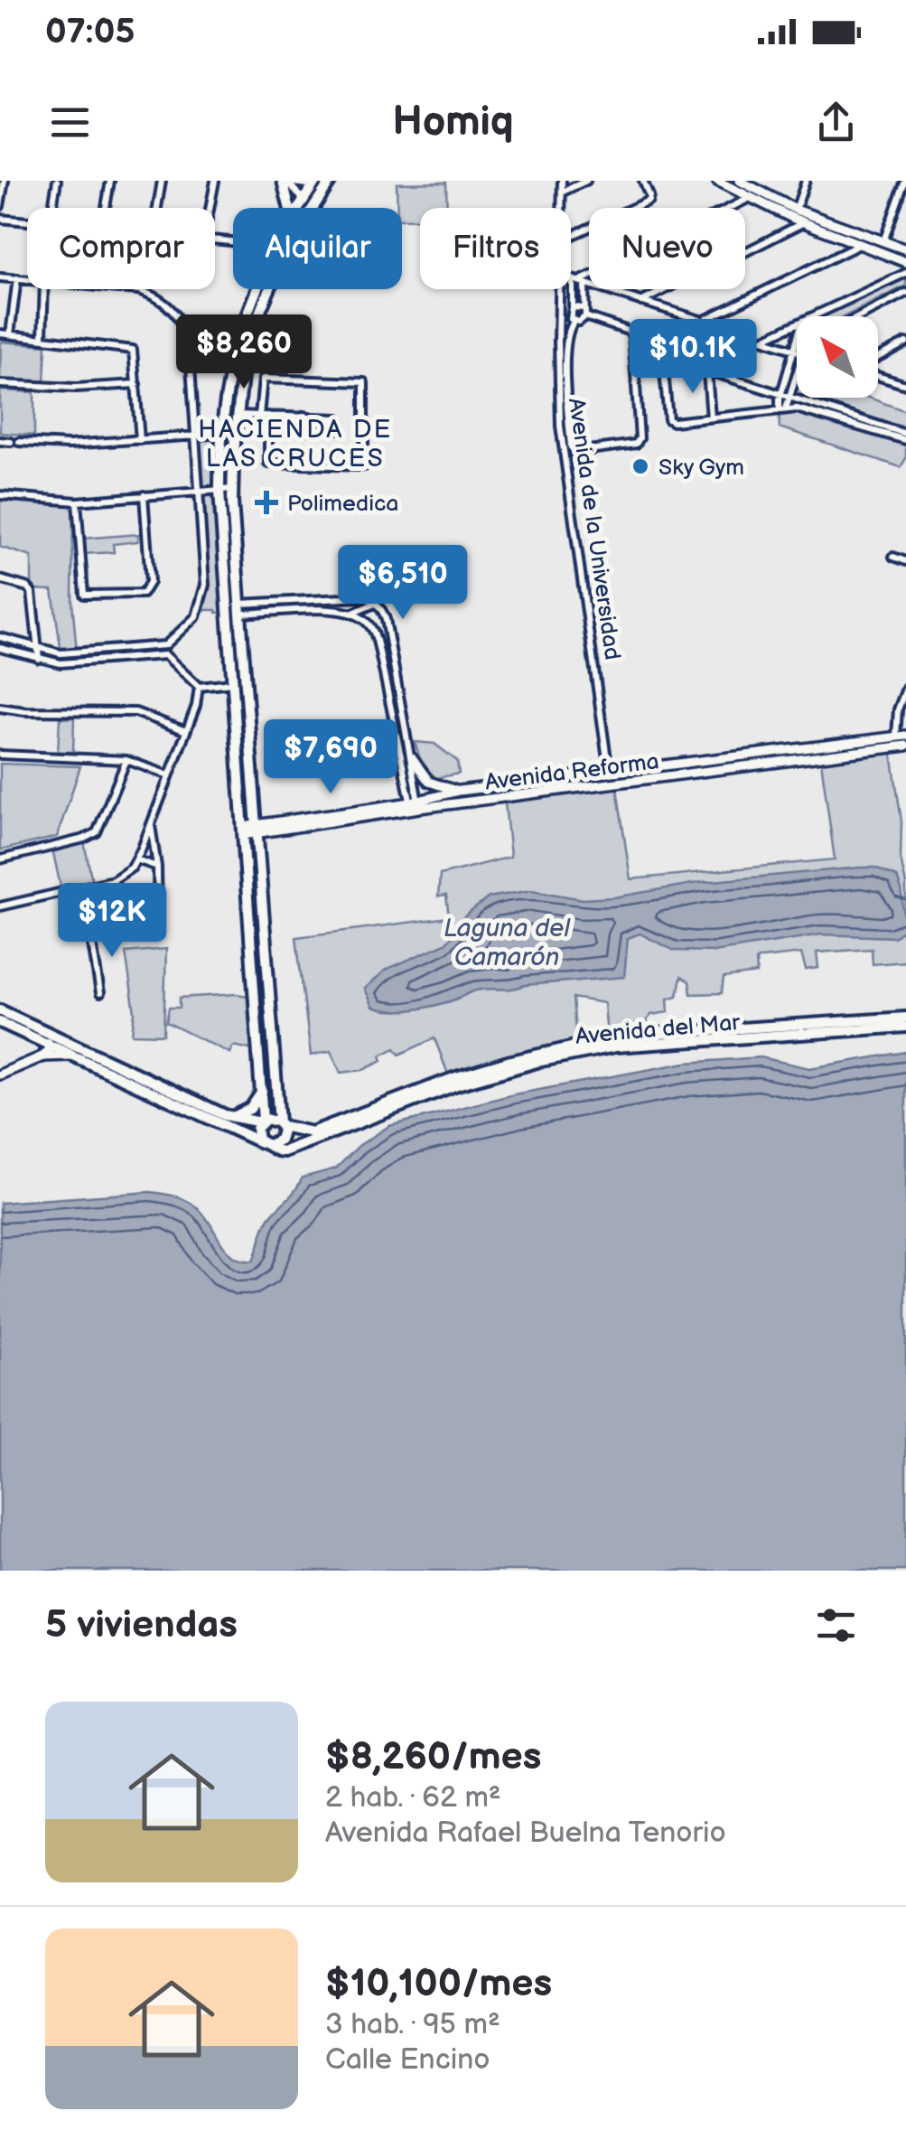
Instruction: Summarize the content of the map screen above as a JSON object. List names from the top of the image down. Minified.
{"streets":{"main road":["Avenida Reforma","Avenida del Mar"],"street":["Avenida de la Universidad"]},"crossings":[["Avenida de la Universidad","Avenida Reforma"]],"districts":["HACIENDA DE LAS CRUCES"],"water":["Laguna del Camarón"],"places":{"other":["Sky Gym"],"health":["Polimedica"]},"north":"top left","page":{"status":"07:05","header":"Homiq","chip":["Comprar","Alquilar","Filtros","Nuevo"],"price":["$8,260","$10.1K","$6,510","$7,690","$12K"],"heading":"5 viviendas","list":[{"name":"$8,260/mes","note":"2 hab. · 62 m² · Avenida Rafael Buelna Tenorio"},{"name":"$10,100/mes","note":"3 hab. · 95 m² · Calle Encino"}]}}
